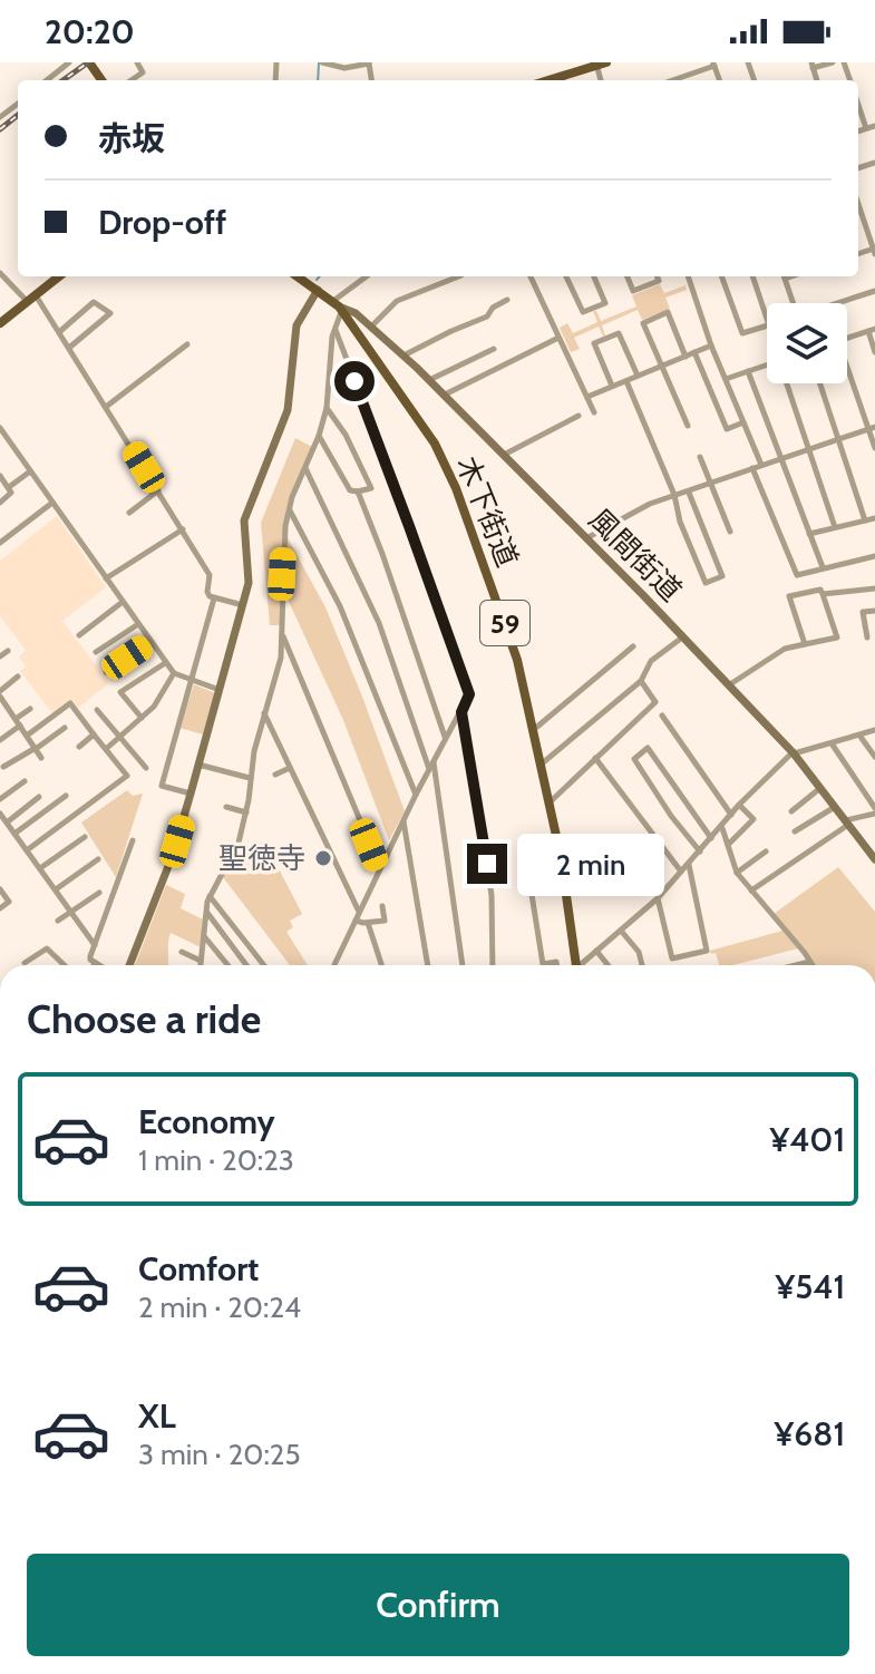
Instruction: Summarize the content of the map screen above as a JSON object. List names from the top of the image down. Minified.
{"streets":{"main road":["木下街道","59"],"street":["風間街道"]},"crossings":[["木下街道","風間街道"]],"places":["聖徳寺"],"page":{"status":"20:20","banner":["赤坂","Drop-off"],"bubble":"2 min","heading":"Choose a ride","list":[{"name":"Economy","note":"1 min · 20:23","value":"¥401"},{"name":"Comfort","note":"2 min · 20:24","value":"¥541"},{"name":"XL","note":"3 min · 20:25","value":"¥681"}],"buttons":"Confirm"}}
